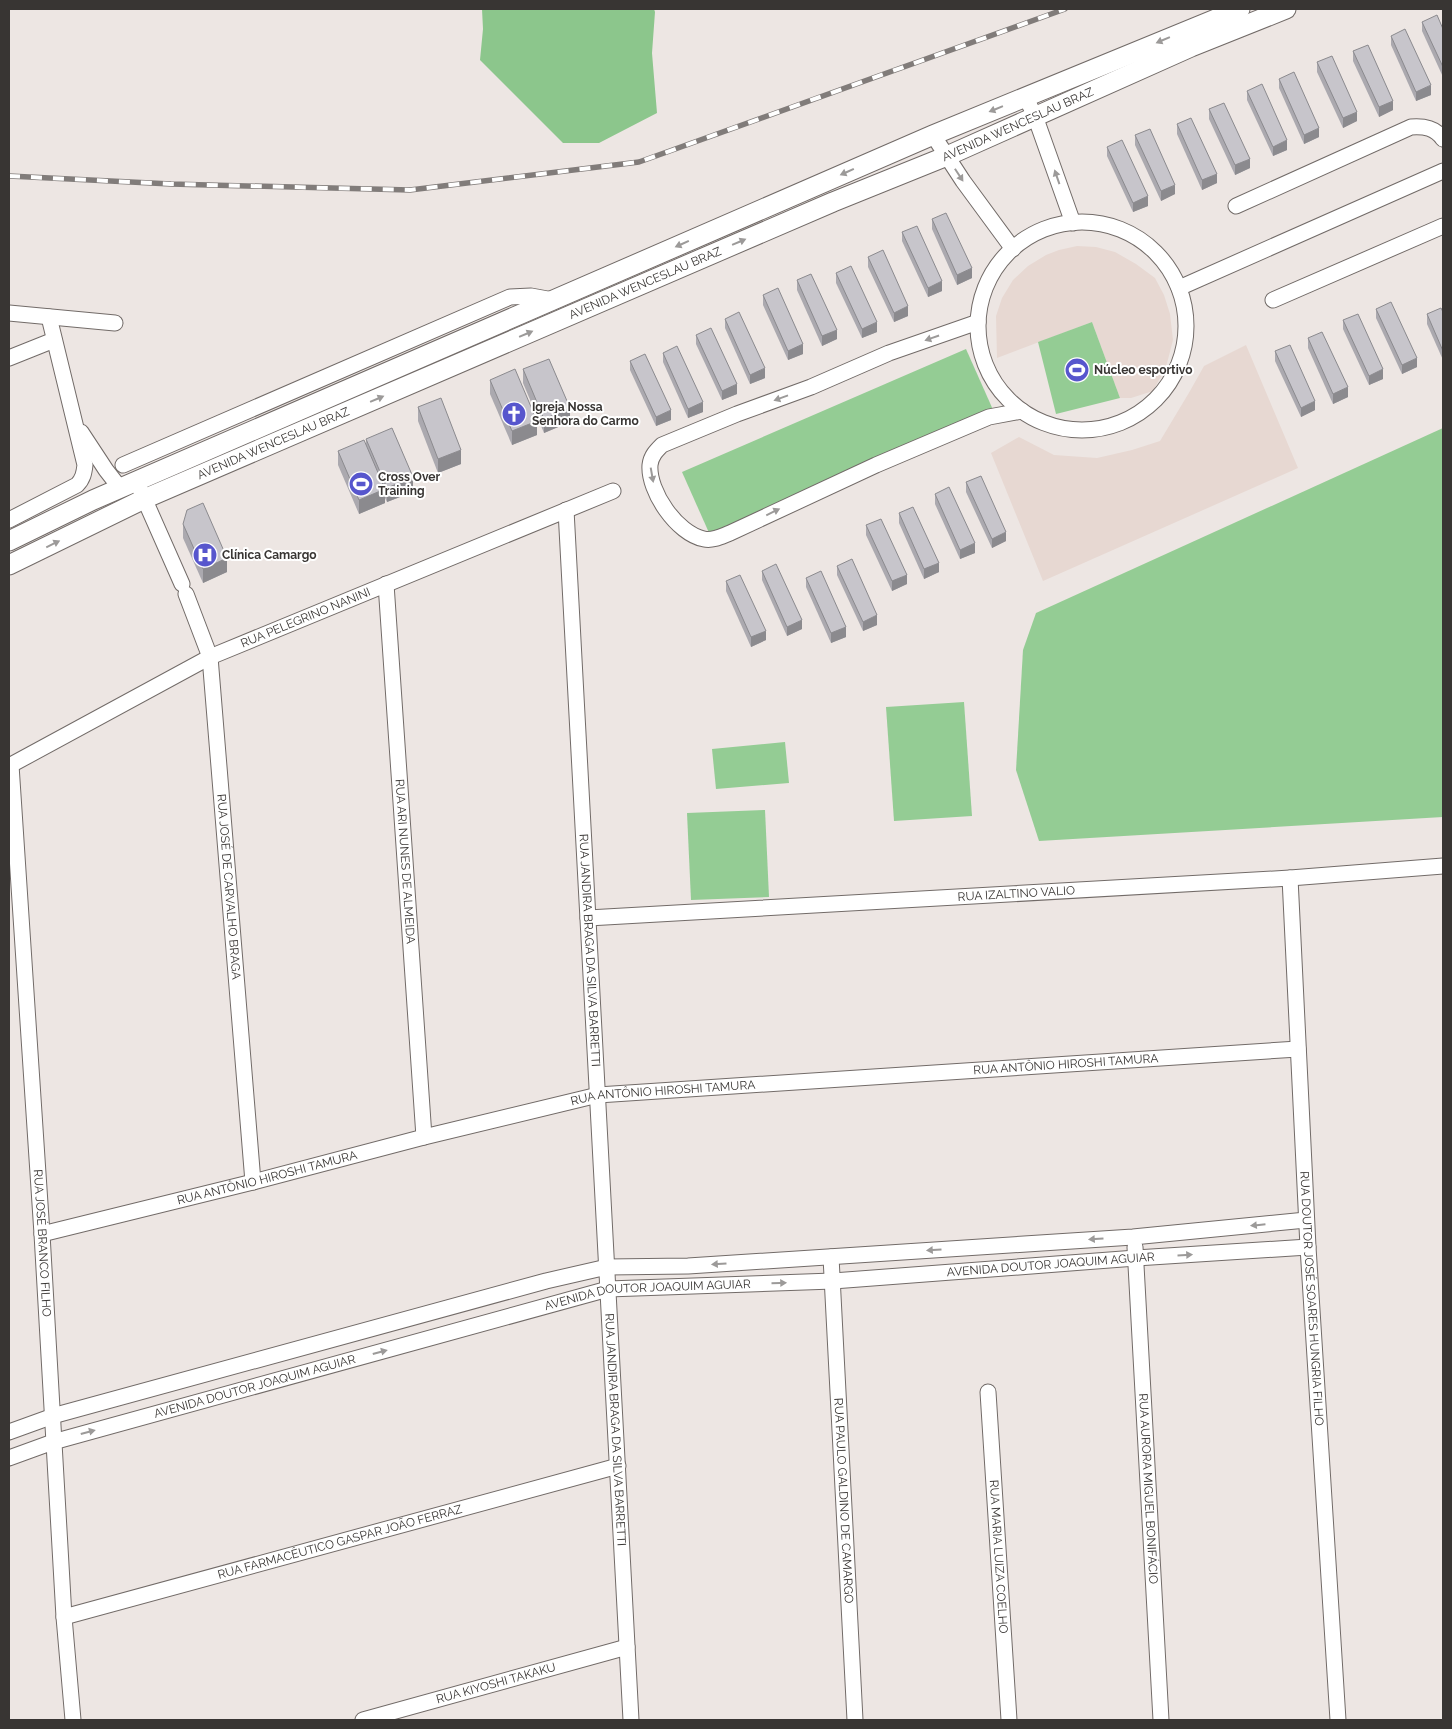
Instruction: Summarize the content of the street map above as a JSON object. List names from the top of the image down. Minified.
{"streets":{"street":["AVENIDA WENCESLAU BRAZ","RUA PELEGRINO NANINI","RUA ARI NUNES DE ALMEIDA","RUA JOSÉ DE CARVALHO BRAGA","RUA IZALTINO VALIO","RUA JANDIRA BRAGA DA SILVA BARRETTI","RUA ANTÔNIO HIROSHI TAMURA","RUA JOSÉ BRANCO FILHO","AVENIDA DOUTOR JOAQUIM AGUIAR","RUA DOUTOR JOSÉ SOARES HUNGRIA FILHO","RUA AURORA MIGUEL BONIFÁCIO","RUA PAULO GALDINO DE CAMARGO","RUA FARMACÊUTICO GASPAR JOÃO FERRAZ","RUA MARIA LUIZA COELHO","RUA KIYOSHI TAKAKU"]},"crossings":[["AVENIDA WENCESLAU BRAZ","RUA JOSÉ DE CARVALHO BRAGA"],["RUA PELEGRINO NANINI","RUA ARI NUNES DE ALMEIDA"],["RUA PELEGRINO NANINI","RUA JOSÉ DE CARVALHO BRAGA"],["RUA PELEGRINO NANINI","RUA JANDIRA BRAGA DA SILVA BARRETTI"],["RUA PELEGRINO NANINI","RUA JOSÉ BRANCO FILHO"],["RUA ARI NUNES DE ALMEIDA","RUA ANTÔNIO HIROSHI TAMURA"],["RUA JOSÉ DE CARVALHO BRAGA","RUA ANTÔNIO HIROSHI TAMURA"],["RUA IZALTINO VALIO","RUA JANDIRA BRAGA DA SILVA BARRETTI"],["RUA IZALTINO VALIO","RUA DOUTOR JOSÉ SOARES HUNGRIA FILHO"],["RUA JANDIRA BRAGA DA SILVA BARRETTI","RUA ANTÔNIO HIROSHI TAMURA"],["RUA JANDIRA BRAGA DA SILVA BARRETTI","AVENIDA DOUTOR JOAQUIM AGUIAR"],["RUA JANDIRA BRAGA DA SILVA BARRETTI","RUA FARMACÊUTICO GASPAR JOÃO FERRAZ"],["RUA JANDIRA BRAGA DA SILVA BARRETTI","RUA KIYOSHI TAKAKU"],["RUA ANTÔNIO HIROSHI TAMURA","RUA JOSÉ BRANCO FILHO"],["RUA ANTÔNIO HIROSHI TAMURA","RUA DOUTOR JOSÉ SOARES HUNGRIA FILHO"],["RUA JOSÉ BRANCO FILHO","AVENIDA DOUTOR JOAQUIM AGUIAR"],["RUA JOSÉ BRANCO FILHO","RUA FARMACÊUTICO GASPAR JOÃO FERRAZ"],["AVENIDA DOUTOR JOAQUIM AGUIAR","RUA DOUTOR JOSÉ SOARES HUNGRIA FILHO"],["AVENIDA DOUTOR JOAQUIM AGUIAR","RUA AURORA MIGUEL BONIFÁCIO"],["AVENIDA DOUTOR JOAQUIM AGUIAR","RUA PAULO GALDINO DE CAMARGO"]],"places":{"sports":["Núcleo esportivo","Cross Over Training"],"church":["Igreja Nossa Senhora do Carmo"],"hospital":["Clínica Camargo"]}}
